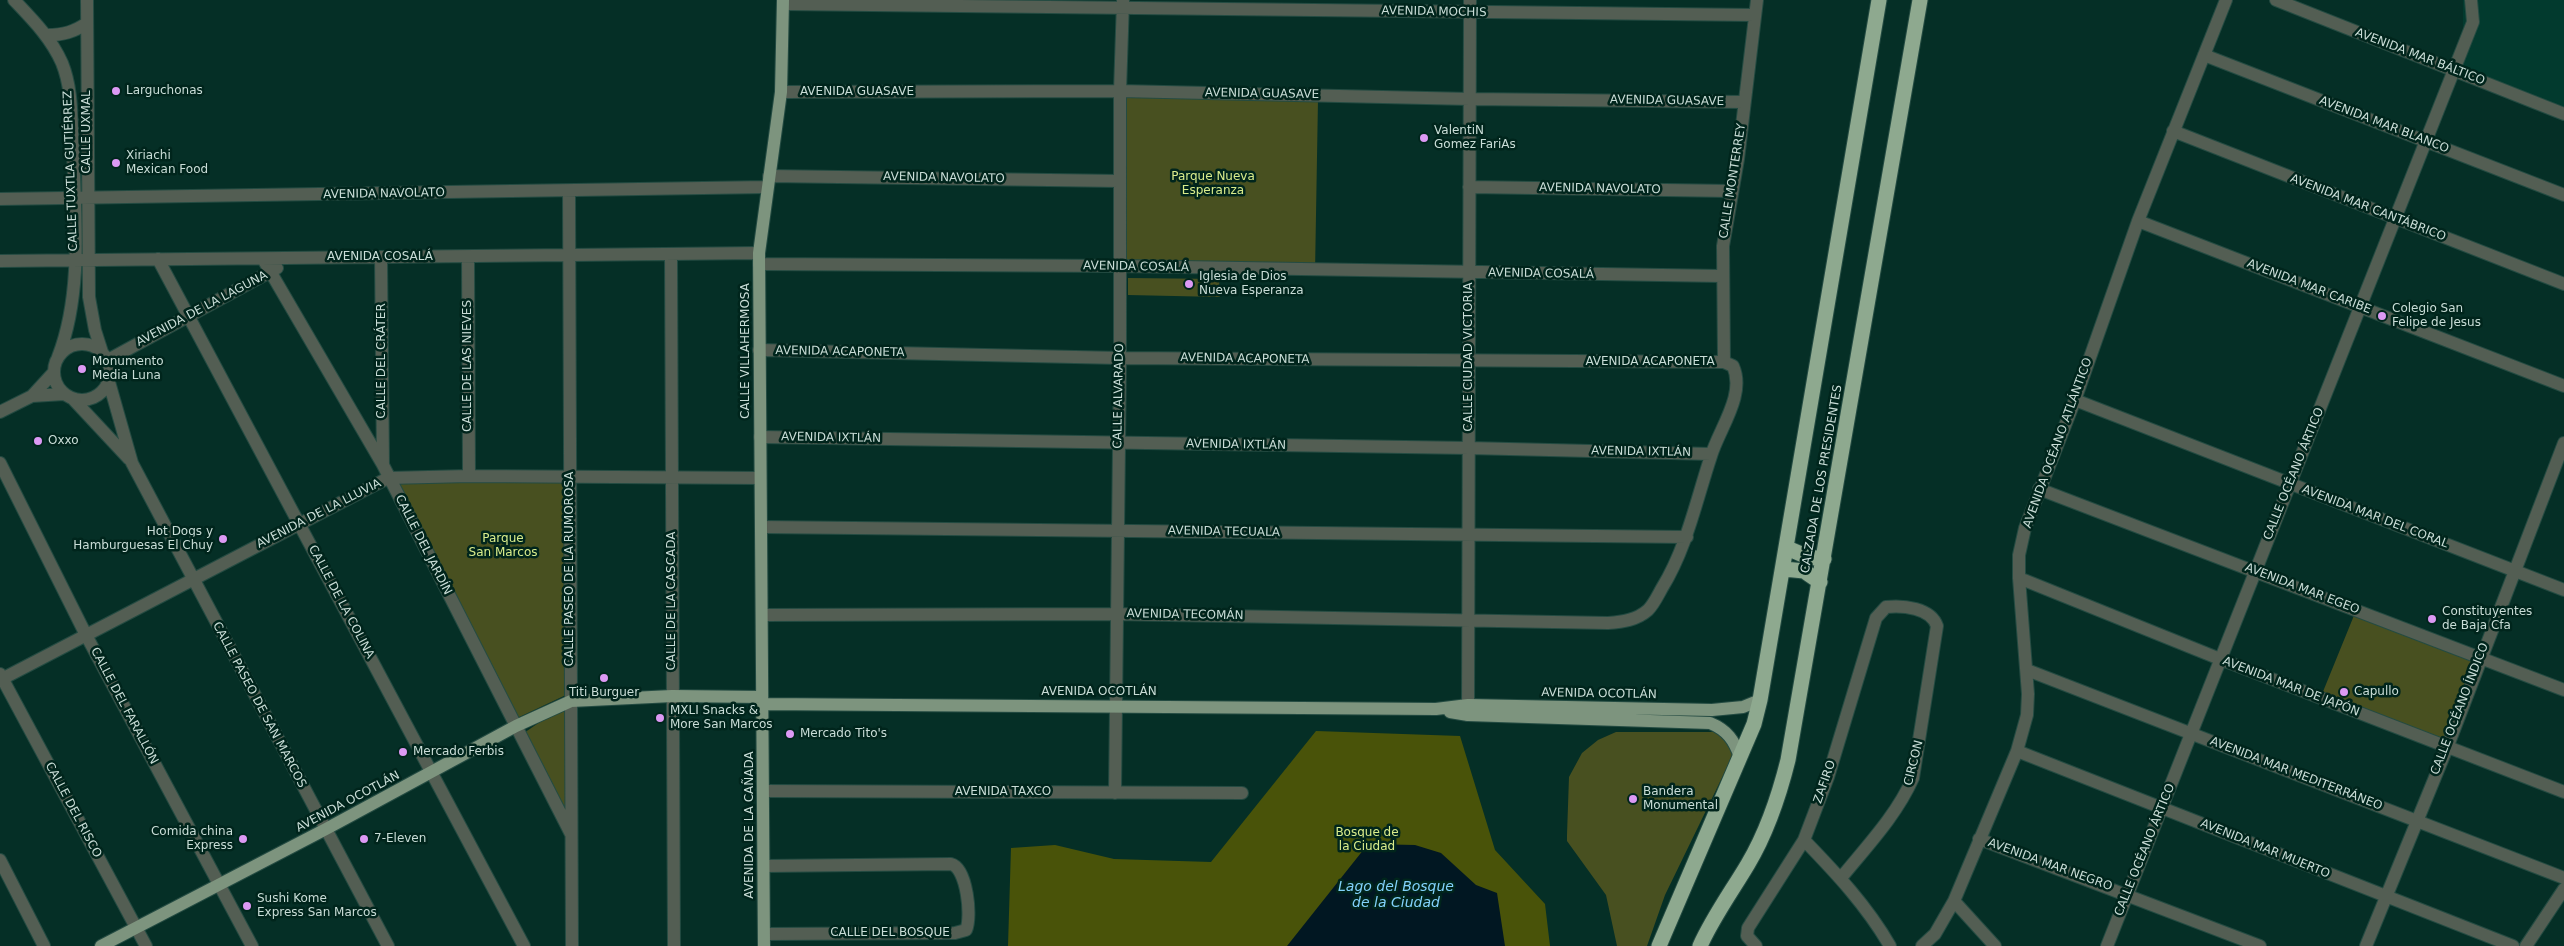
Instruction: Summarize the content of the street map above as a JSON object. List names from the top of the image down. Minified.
{"streets":{"highway":["CALZADA DE LOS PRESIDENTES"],"main road":["CALLE VILLAHERMOSA","AVENIDA OCOTLÁN","AVENIDA DE LA CAÑADA"],"street":["AVENIDA MOCHIS","AVENIDA MAR BÁLTICO","AVENIDA GUASAVE","AVENIDA MAR BLANCO","CALLE UXMAL","CALLE TUXTLA GUTIÉRREZ","AVENIDA NAVOLATO","CALLE MONTERREY","AVENIDA MAR CANTÁBRICO","AVENIDA COSALÁ","AVENIDA MAR CARIBE","AVENIDA DE LA LAGUNA","AVENIDA ACAPONETA","CALLE CIUDAD VICTORIA","CALLE DEL CRÁTER","CALLE DE LAS NIEVES","CALLE ALVARADO","AVENIDA IXTLÁN","AVENIDA OCÉANO ATLÁNTICO","CALLE OCÉANO ÁRTICO","AVENIDA DE LA LLUVIA","AVENIDA MAR DEL CORAL","AVENIDA TECUALA","CALLE DEL JARDÍN","CALLE PASEO DE LA RUMOROSA","AVENIDA MAR EGEO","CALLE DE LA CASCADA","CALLE DE LA COLINA","AVENIDA TECOMÁN","AVENIDA MAR DE JAPÓN","CALLE PASEO DE SAN MARCOS","CALLE DEL FARALLÓN","CALLE OCÉANO ÍNDICO","CIRCON","AVENIDA MAR MEDITERRÁNEO","ZAFIRO","AVENIDA TAXCO","CALLE DEL RISCO","AVENIDA MAR MUERTO","AVENIDA MAR NEGRO","CALLE DEL BOSQUE"]},"crossings":[["AVENIDA MOCHIS","CALLE MONTERREY"],["AVENIDA MOCHIS","CALLE VILLAHERMOSA"],["AVENIDA MOCHIS","CALLE CIUDAD VICTORIA"],["AVENIDA MOCHIS","CALLE ALVARADO"],["AVENIDA MAR BÁLTICO","CALLE OCÉANO ÁRTICO"],["AVENIDA GUASAVE","CALLE MONTERREY"],["AVENIDA GUASAVE","CALLE VILLAHERMOSA"],["AVENIDA GUASAVE","CALLE CIUDAD VICTORIA"],["AVENIDA GUASAVE","CALLE ALVARADO"],["AVENIDA MAR BLANCO","AVENIDA OCÉANO ATLÁNTICO"],["AVENIDA MAR BLANCO","CALLE OCÉANO ÁRTICO"],["CALLE UXMAL","CALLE TUXTLA GUTIÉRREZ"],["CALLE UXMAL","AVENIDA NAVOLATO"],["CALLE UXMAL","AVENIDA COSALÁ"],["CALLE UXMAL","AVENIDA DE LA LAGUNA"],["CALLE UXMAL","CALLE PASEO DE SAN MARCOS"],["CALLE TUXTLA GUTIÉRREZ","AVENIDA NAVOLATO"],["CALLE TUXTLA GUTIÉRREZ","AVENIDA COSALÁ"],["CALLE TUXTLA GUTIÉRREZ","AVENIDA DE LA LAGUNA"],["CALLE TUXTLA GUTIÉRREZ","CALLE PASEO DE SAN MARCOS"],["AVENIDA NAVOLATO","CALLE MONTERREY"],["AVENIDA NAVOLATO","CALLE VILLAHERMOSA"],["AVENIDA NAVOLATO","CALLE CIUDAD VICTORIA"],["AVENIDA NAVOLATO","CALLE ALVARADO"],["AVENIDA NAVOLATO","CALLE PASEO DE LA RUMOROSA"],["CALLE MONTERREY","AVENIDA COSALÁ"],["CALLE MONTERREY","AVENIDA ACAPONETA"],["CALLE MONTERREY","AVENIDA IXTLÁN"],["CALLE MONTERREY","AVENIDA TECUALA"],["CALLE MONTERREY","AVENIDA TECOMÁN"],["AVENIDA MAR CANTÁBRICO","AVENIDA OCÉANO ATLÁNTICO"],["AVENIDA MAR CANTÁBRICO","CALLE OCÉANO ÁRTICO"],["AVENIDA COSALÁ","AVENIDA DE LA LAGUNA"],["AVENIDA COSALÁ","CALLE VILLAHERMOSA"],["AVENIDA COSALÁ","CALLE CIUDAD VICTORIA"],["AVENIDA COSALÁ","CALLE DEL CRÁTER"],["AVENIDA COSALÁ","CALLE DE LAS NIEVES"],["AVENIDA COSALÁ","CALLE ALVARADO"],["AVENIDA COSALÁ","CALLE DEL JARDÍN"],["AVENIDA COSALÁ","CALLE PASEO DE LA RUMOROSA"],["AVENIDA COSALÁ","CALLE DE LA CASCADA"],["AVENIDA COSALÁ","CALLE DE LA COLINA"],["AVENIDA MAR CARIBE","AVENIDA OCÉANO ATLÁNTICO"],["AVENIDA MAR CARIBE","CALLE OCÉANO ÁRTICO"],["AVENIDA DE LA LAGUNA","CALLE DEL JARDÍN"],["AVENIDA DE LA LAGUNA","CALLE DE LA COLINA"],["AVENIDA DE LA LAGUNA","CALLE PASEO DE SAN MARCOS"],["CALLE VILLAHERMOSA","AVENIDA ACAPONETA"],["CALLE VILLAHERMOSA","AVENIDA IXTLÁN"],["CALLE VILLAHERMOSA","AVENIDA DE LA LLUVIA"],["CALLE VILLAHERMOSA","AVENIDA TECUALA"],["CALLE VILLAHERMOSA","AVENIDA TECOMÁN"],["CALLE VILLAHERMOSA","AVENIDA OCOTLÁN"],["CALLE VILLAHERMOSA","AVENIDA DE LA CAÑADA"],["AVENIDA ACAPONETA","CALLE CIUDAD VICTORIA"],["AVENIDA ACAPONETA","CALLE ALVARADO"],["CALLE CIUDAD VICTORIA","AVENIDA IXTLÁN"],["CALLE CIUDAD VICTORIA","AVENIDA TECUALA"],["CALLE CIUDAD VICTORIA","AVENIDA TECOMÁN"],["CALLE CIUDAD VICTORIA","AVENIDA OCOTLÁN"],["CALLE DEL CRÁTER","CALLE DEL JARDÍN"],["CALLE DE LAS NIEVES","AVENIDA DE LA LLUVIA"],["CALLE ALVARADO","AVENIDA IXTLÁN"],["CALLE ALVARADO","AVENIDA TECUALA"],["CALLE ALVARADO","AVENIDA TECOMÁN"],["CALLE ALVARADO","AVENIDA OCOTLÁN"],["CALLE ALVARADO","AVENIDA TAXCO"],["AVENIDA OCÉANO ATLÁNTICO","AVENIDA MAR DEL CORAL"],["AVENIDA OCÉANO ATLÁNTICO","AVENIDA MAR EGEO"],["AVENIDA OCÉANO ATLÁNTICO","AVENIDA MAR DE JAPÓN"],["AVENIDA OCÉANO ATLÁNTICO","AVENIDA MAR MEDITERRÁNEO"],["AVENIDA OCÉANO ATLÁNTICO","AVENIDA MAR MUERTO"],["AVENIDA OCÉANO ATLÁNTICO","AVENIDA MAR NEGRO"],["CALLE OCÉANO ÁRTICO","AVENIDA MAR DEL CORAL"],["CALLE OCÉANO ÁRTICO","AVENIDA MAR EGEO"],["CALLE OCÉANO ÁRTICO","AVENIDA MAR DE JAPÓN"],["CALLE OCÉANO ÁRTICO","AVENIDA MAR MEDITERRÁNEO"],["CALLE OCÉANO ÁRTICO","AVENIDA MAR MUERTO"],["CALLE OCÉANO ÁRTICO","AVENIDA MAR NEGRO"],["CALZADA DE LOS PRESIDENTES","AVENIDA OCOTLÁN"],["AVENIDA DE LA LLUVIA","CALLE DEL JARDÍN"],["AVENIDA DE LA LLUVIA","CALLE PASEO DE LA RUMOROSA"],["AVENIDA DE LA LLUVIA","CALLE DE LA CASCADA"],["AVENIDA DE LA LLUVIA","CALLE DE LA COLINA"],["AVENIDA DE LA LLUVIA","CALLE PASEO DE SAN MARCOS"],["AVENIDA DE LA LLUVIA","CALLE DEL FARALLÓN"],["AVENIDA DE LA LLUVIA","CALLE DEL RISCO"],["AVENIDA MAR DEL CORAL","CALLE OCÉANO ÍNDICO"],["CALLE DEL JARDÍN","CALLE PASEO DE LA RUMOROSA"],["CALLE DEL JARDÍN","AVENIDA OCOTLÁN"],["CALLE PASEO DE LA RUMOROSA","AVENIDA OCOTLÁN"],["AVENIDA MAR EGEO","CALLE OCÉANO ÍNDICO"],["CALLE DE LA CASCADA","AVENIDA OCOTLÁN"],["CALLE DE LA COLINA","AVENIDA OCOTLÁN"],["AVENIDA MAR DE JAPÓN","CALLE OCÉANO ÍNDICO"],["AVENIDA OCOTLÁN","CALLE PASEO DE SAN MARCOS"],["AVENIDA OCOTLÁN","CALLE DEL FARALLÓN"],["AVENIDA OCOTLÁN","CALLE DEL RISCO"],["AVENIDA OCOTLÁN","AVENIDA DE LA CAÑADA"],["CALLE OCÉANO ÍNDICO","AVENIDA MAR MEDITERRÁNEO"],["CALLE OCÉANO ÍNDICO","AVENIDA MAR MUERTO"],["CIRCON","ZAFIRO"],["AVENIDA TAXCO","AVENIDA DE LA CAÑADA"],["AVENIDA DE LA CAÑADA","CALLE DEL BOSQUE"]],"water":["Lago del Bosque de la Ciudad"],"parks":["Parque Nueva Esperanza","Parque San Marcos","Bosque de la Ciudad"],"places":["Larguchonas","ValentiN Gomez FariAs","Xiriachi Mexican Food","Iglesia de Dios Nueva Esperanza","Colegio San Felipe de Jesus","Monumento Media Luna","Oxxo","Hot Dogs y Hamburguesas El Chuy","Constituyentes de Baja Cfa","Titi Burguer","Capullo","MXLI Snacks & More San Marcos","Mercado Tito's","Mercado Ferbis","Bandera Monumental","Comida china Express","7-Eleven","Sushi Kome Express San Marcos"]}
